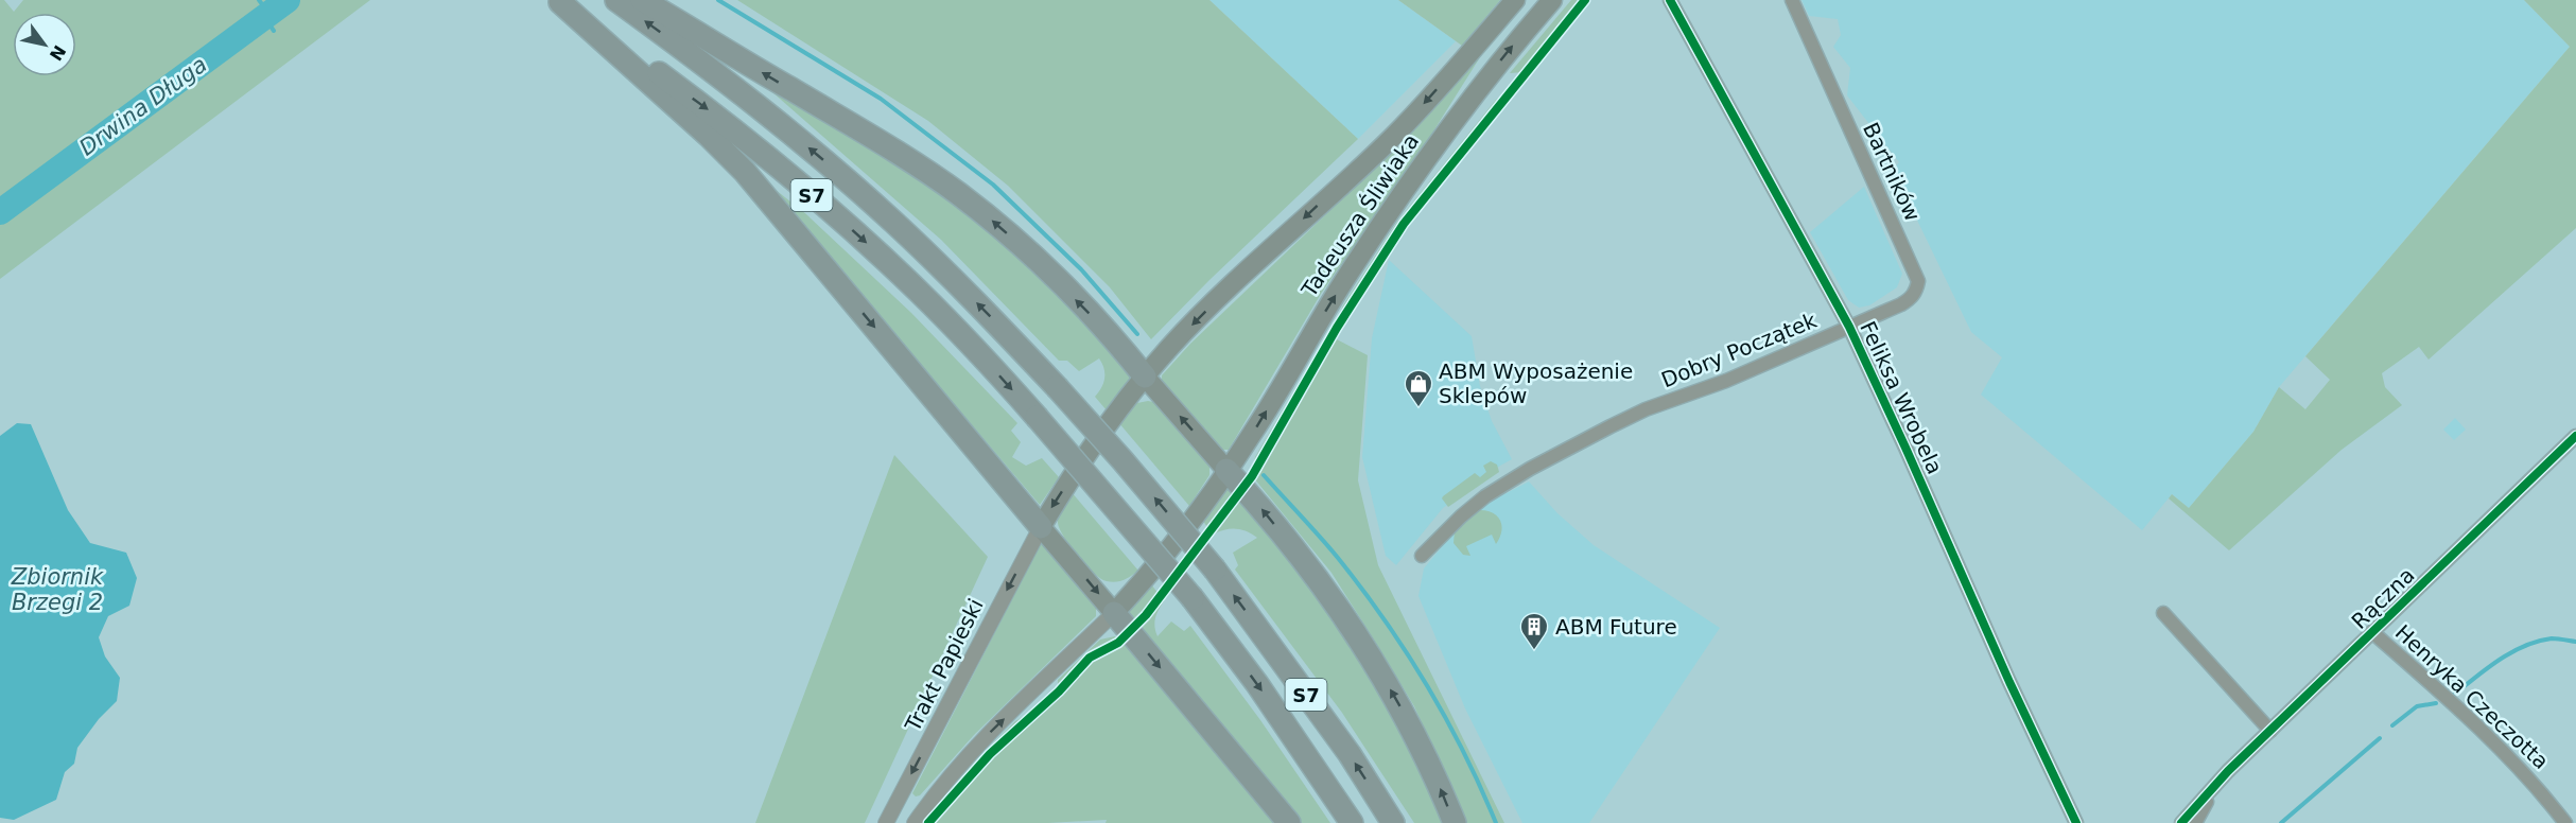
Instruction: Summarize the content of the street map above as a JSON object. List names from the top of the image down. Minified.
{"streets":{"highway":["S7"],"main road":["Tadeusza Śliwiaka"],"street":["Bartników","Dobry Początek","Feliksa Wrobela","Rączna","Trakt Papieski","Henryka Czeczotta"]},"crossings":[["Bartników","Dobry Początek"],["Bartników","Feliksa Wrobela"],["Tadeusza Śliwiaka","Trakt Papieski"],["Dobry Początek","Feliksa Wrobela"],["Rączna","Henryka Czeczotta"]],"water":["Drwina Długa","Zbiornik Brzegi 2"],"places":{"shop":["ABM Wyposażenie Sklepów"],"building":["ABM Future"]},"north":"bottom right"}
